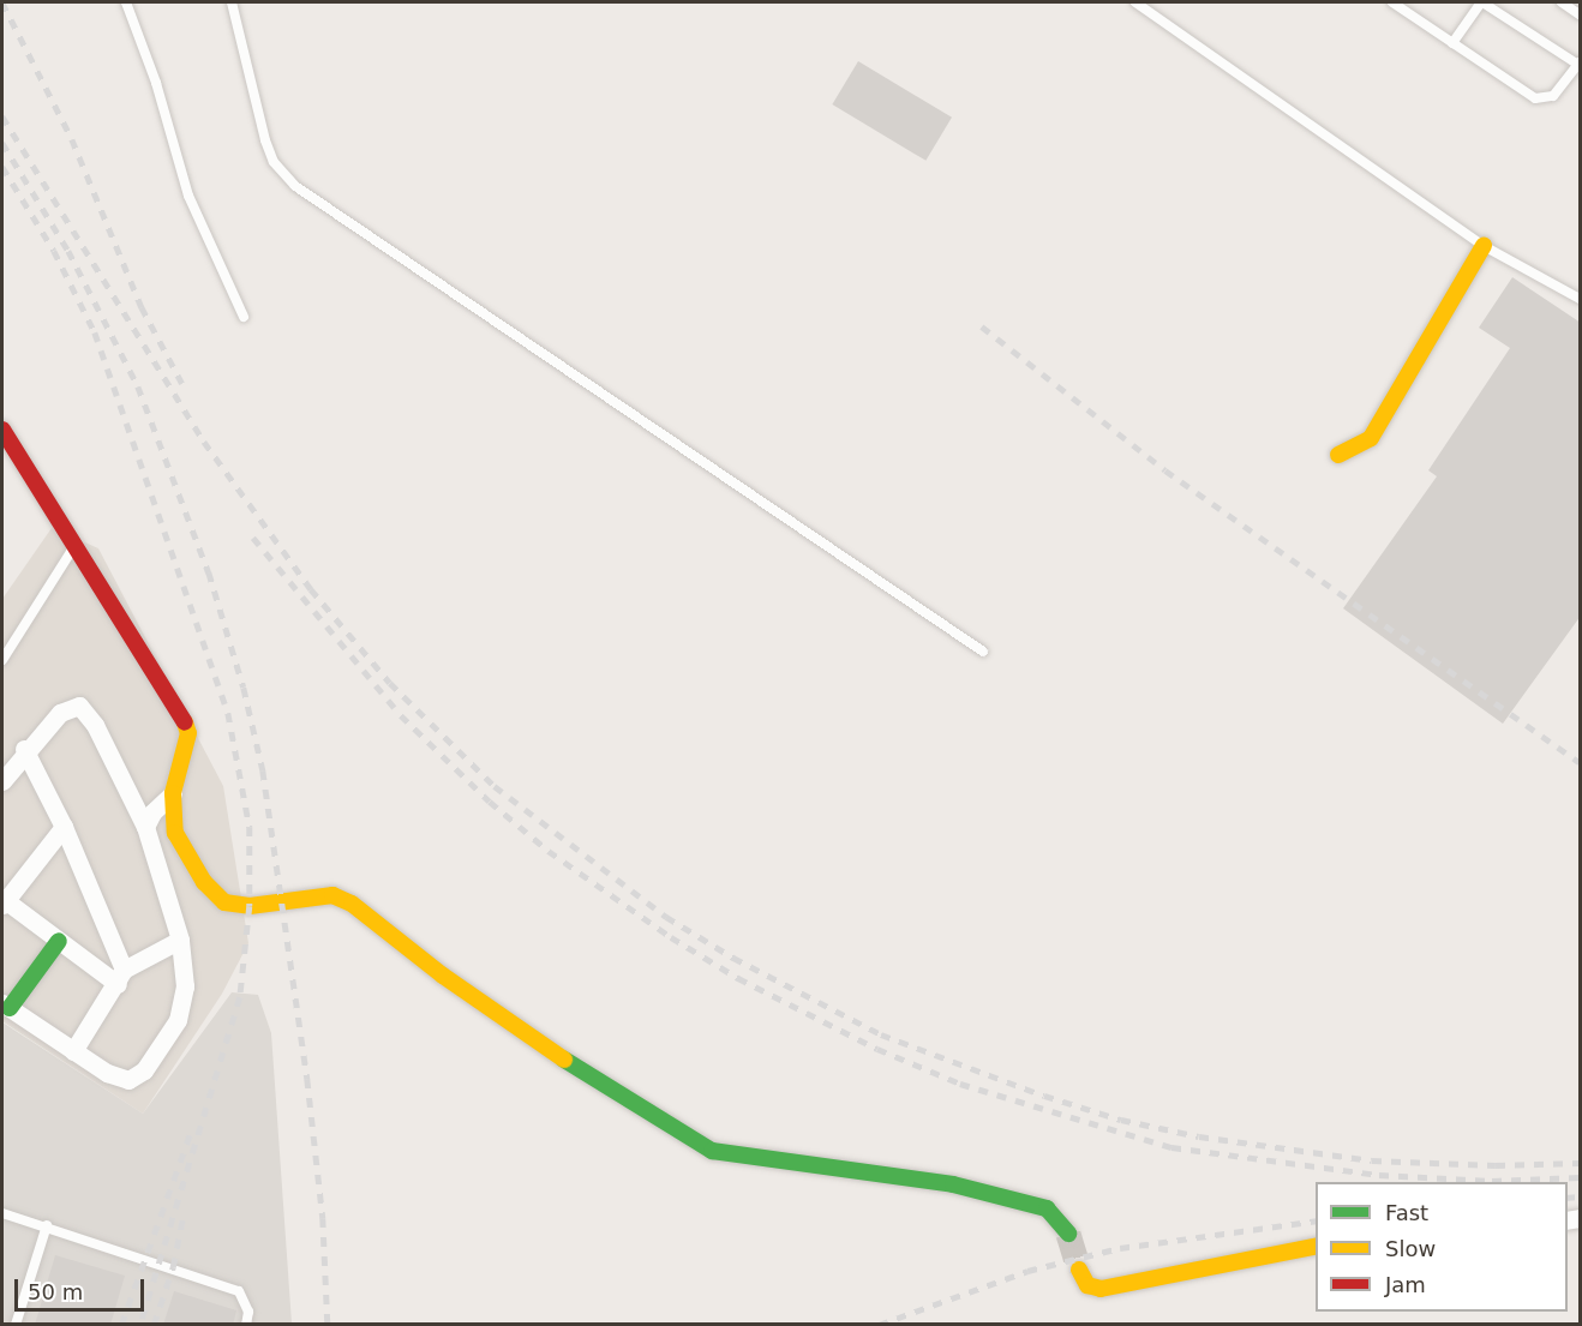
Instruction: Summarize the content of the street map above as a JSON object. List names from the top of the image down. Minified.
{"legend":["Fast","Slow","Jam"],"scale_bar":"50 m"}
